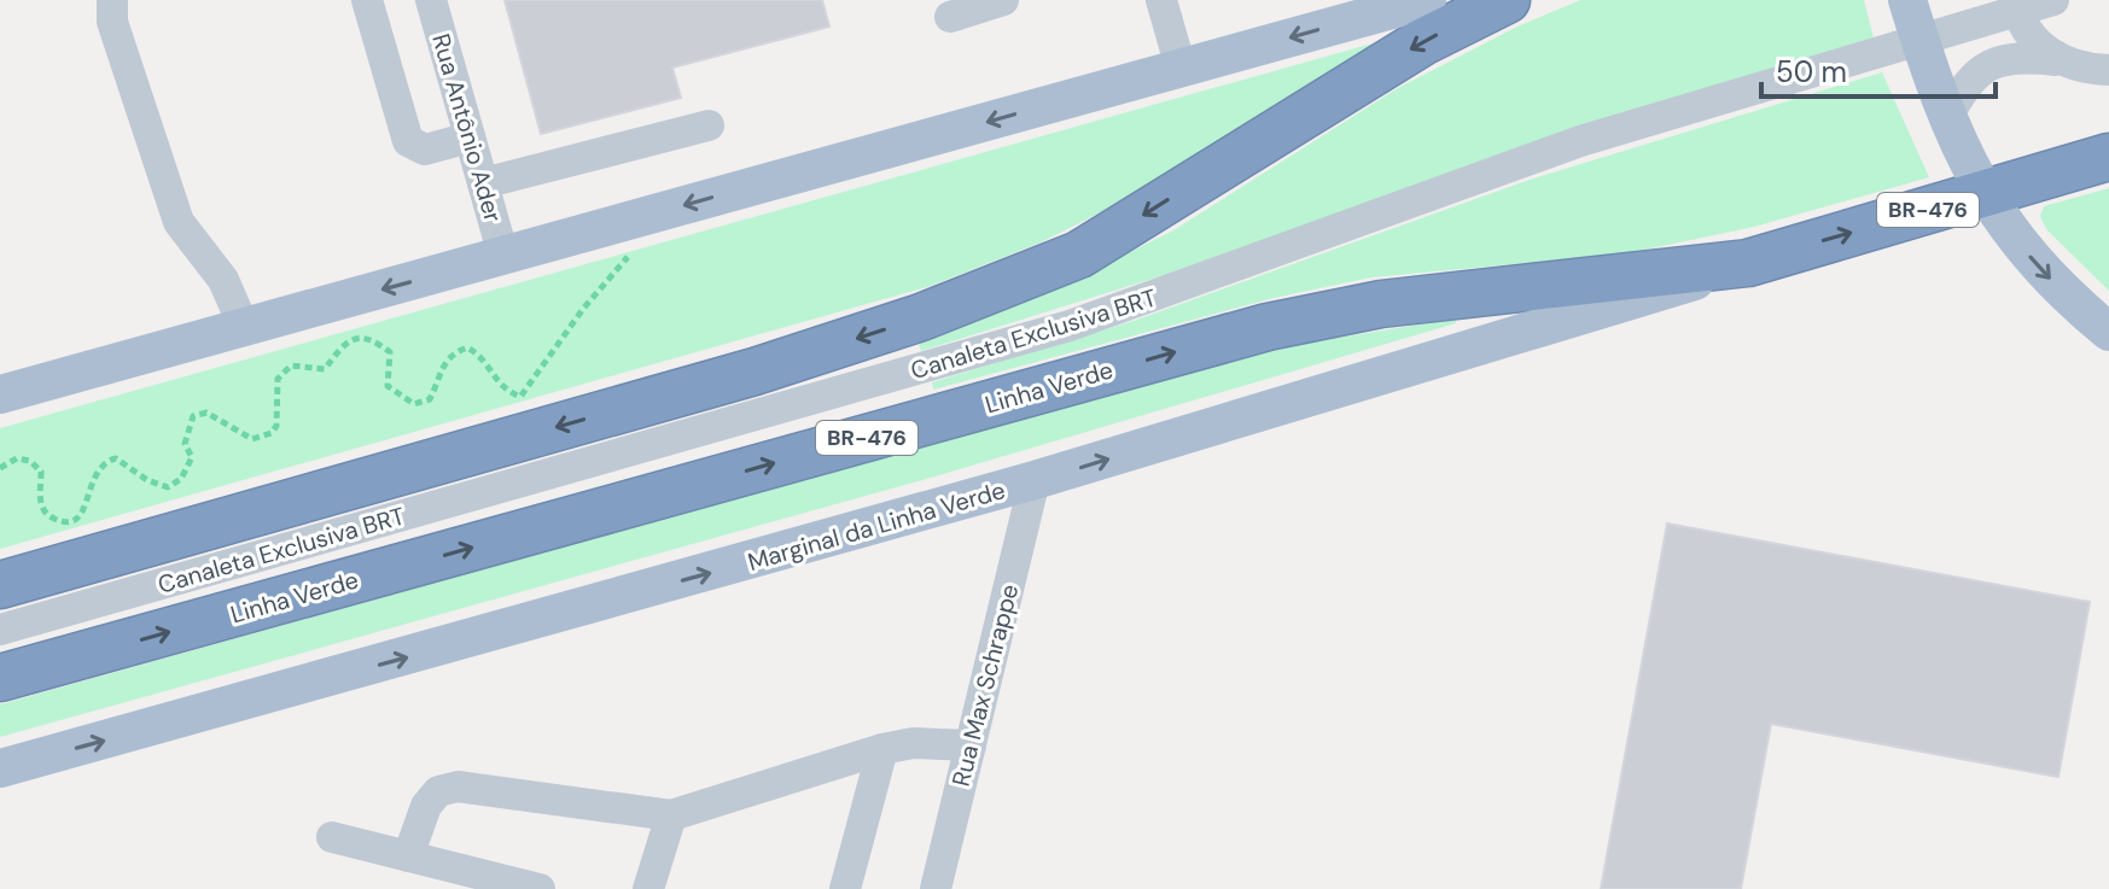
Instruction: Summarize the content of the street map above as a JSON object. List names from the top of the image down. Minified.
{"streets":{"highway":["BR-476","Linha Verde"],"main road":["Marginal da Linha Verde"],"street":["Rua Antônio Ader","Canaleta Exclusiva BRT","Rua Max Schrappe"]},"crossings":[["Linha Verde","Marginal da Linha Verde"],["Marginal da Linha Verde","Rua Max Schrappe"]],"one_way":["Marginal da Linha Verde"],"scale_bar":"50 m"}
